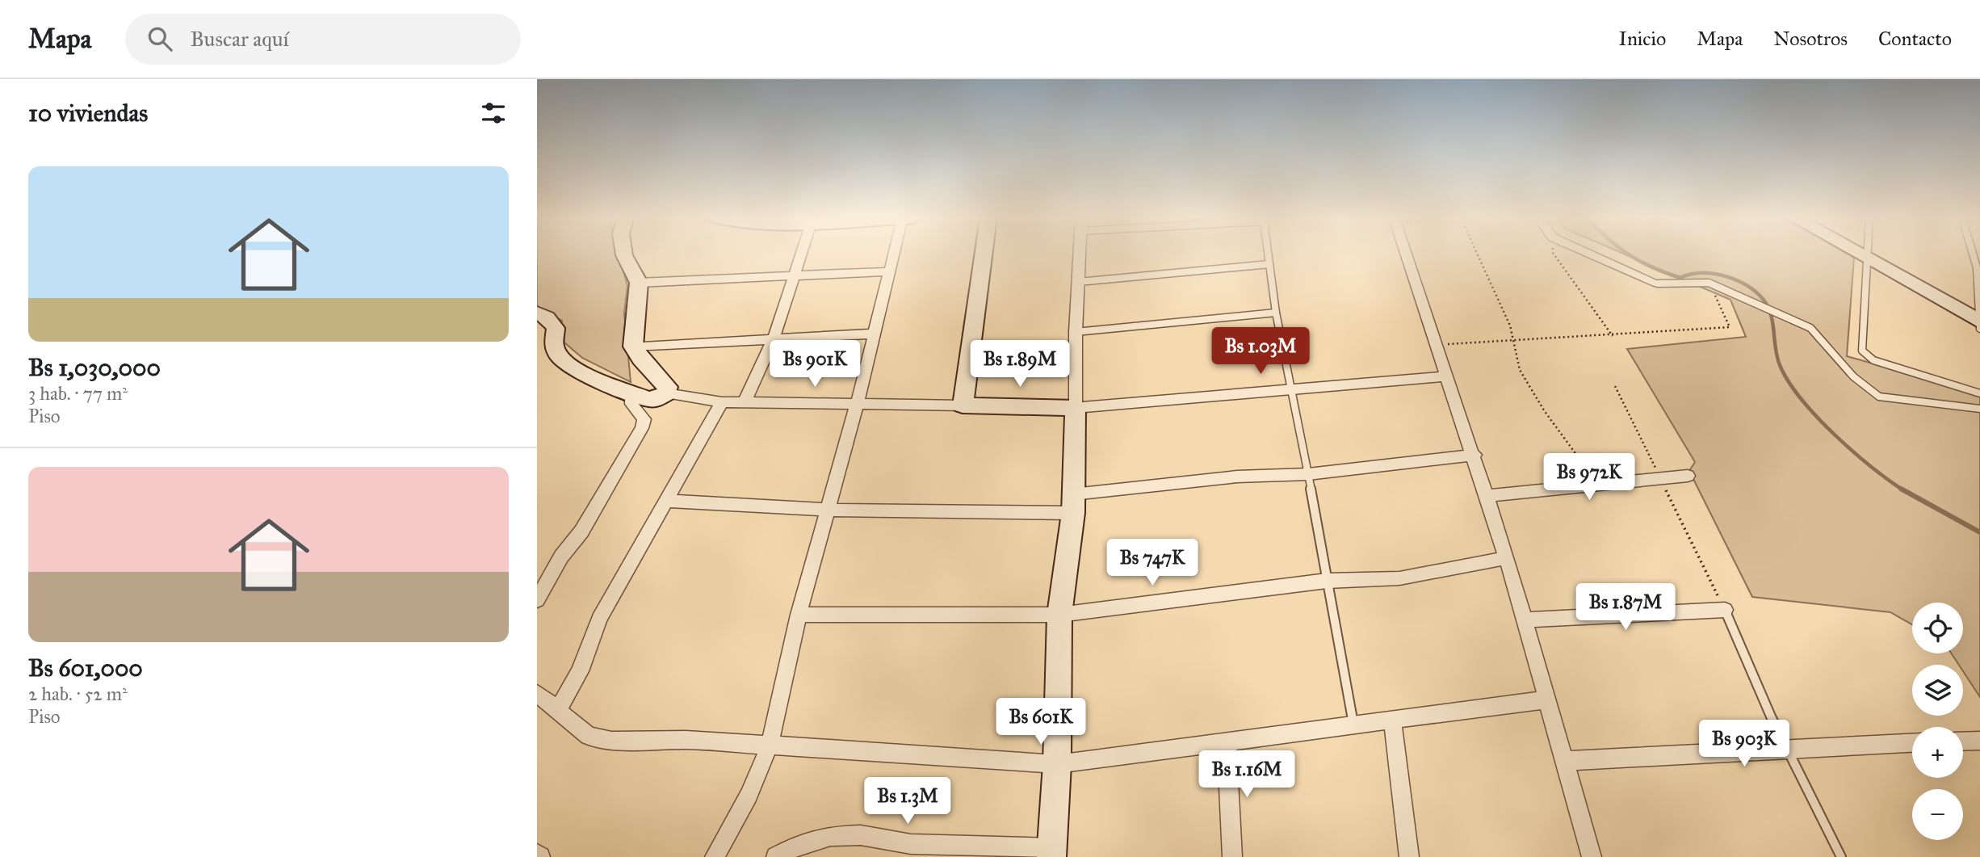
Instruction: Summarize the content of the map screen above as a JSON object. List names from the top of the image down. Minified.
{"page":{"header":"Mapa","search":"Buscar aquí","nav":["Inicio","Mapa","Nosotros","Contacto"],"heading":"10 viviendas","list":[{"name":"Bs 1,030,000","note":"3 hab. · 77 m² · Piso"},{"name":"Bs 601,000","note":"2 hab. · 52 m² · Piso"}],"price":["Bs 1.03M","Bs 901K","Bs 1.89M","Bs 972K","Bs 747K","Bs 1.87M","Bs 601K","Bs 903K","Bs 1.16M","Bs 1.3M"],"map_buttons":["+","−"]}}
